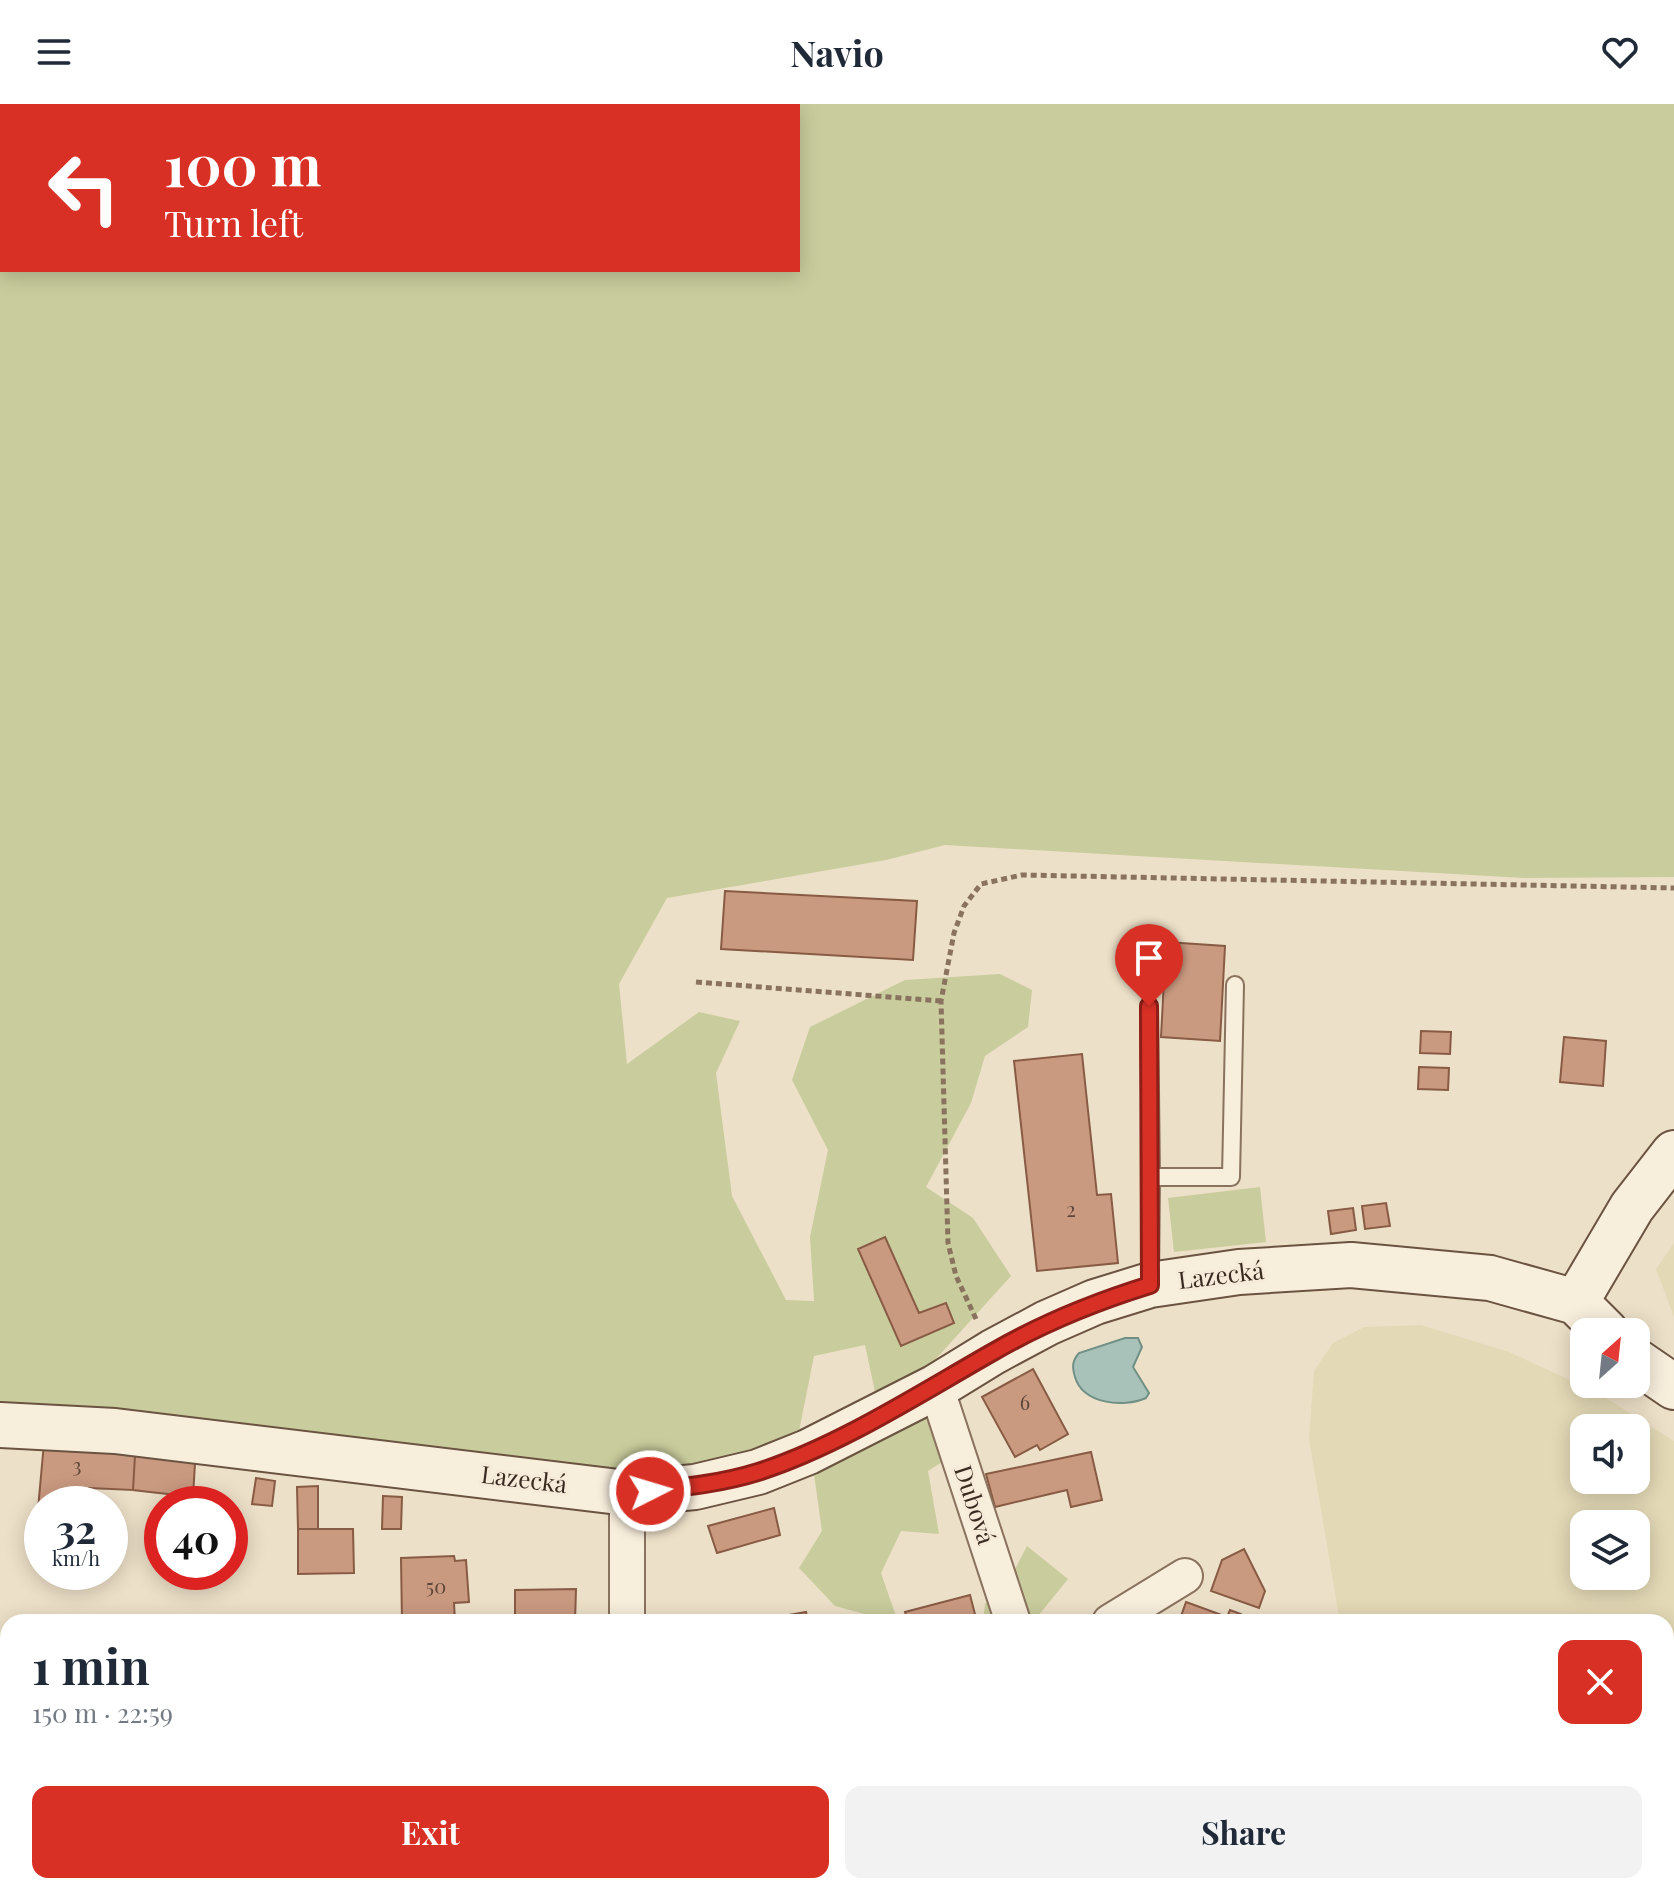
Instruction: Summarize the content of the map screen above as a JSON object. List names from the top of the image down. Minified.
{"streets":{"street":["Lazecká","Dubová"]},"crossings":[["Lazecká","Dubová"]],"house_numbers":["2","6","3","50"],"north":"top right","page":{"header":"Navio","turn":["100 m","Turn left"],"speed":"32 km/h","limit":"40","heading":["1 min","150 m · 22:59"],"buttons":["Exit","Share"]}}
